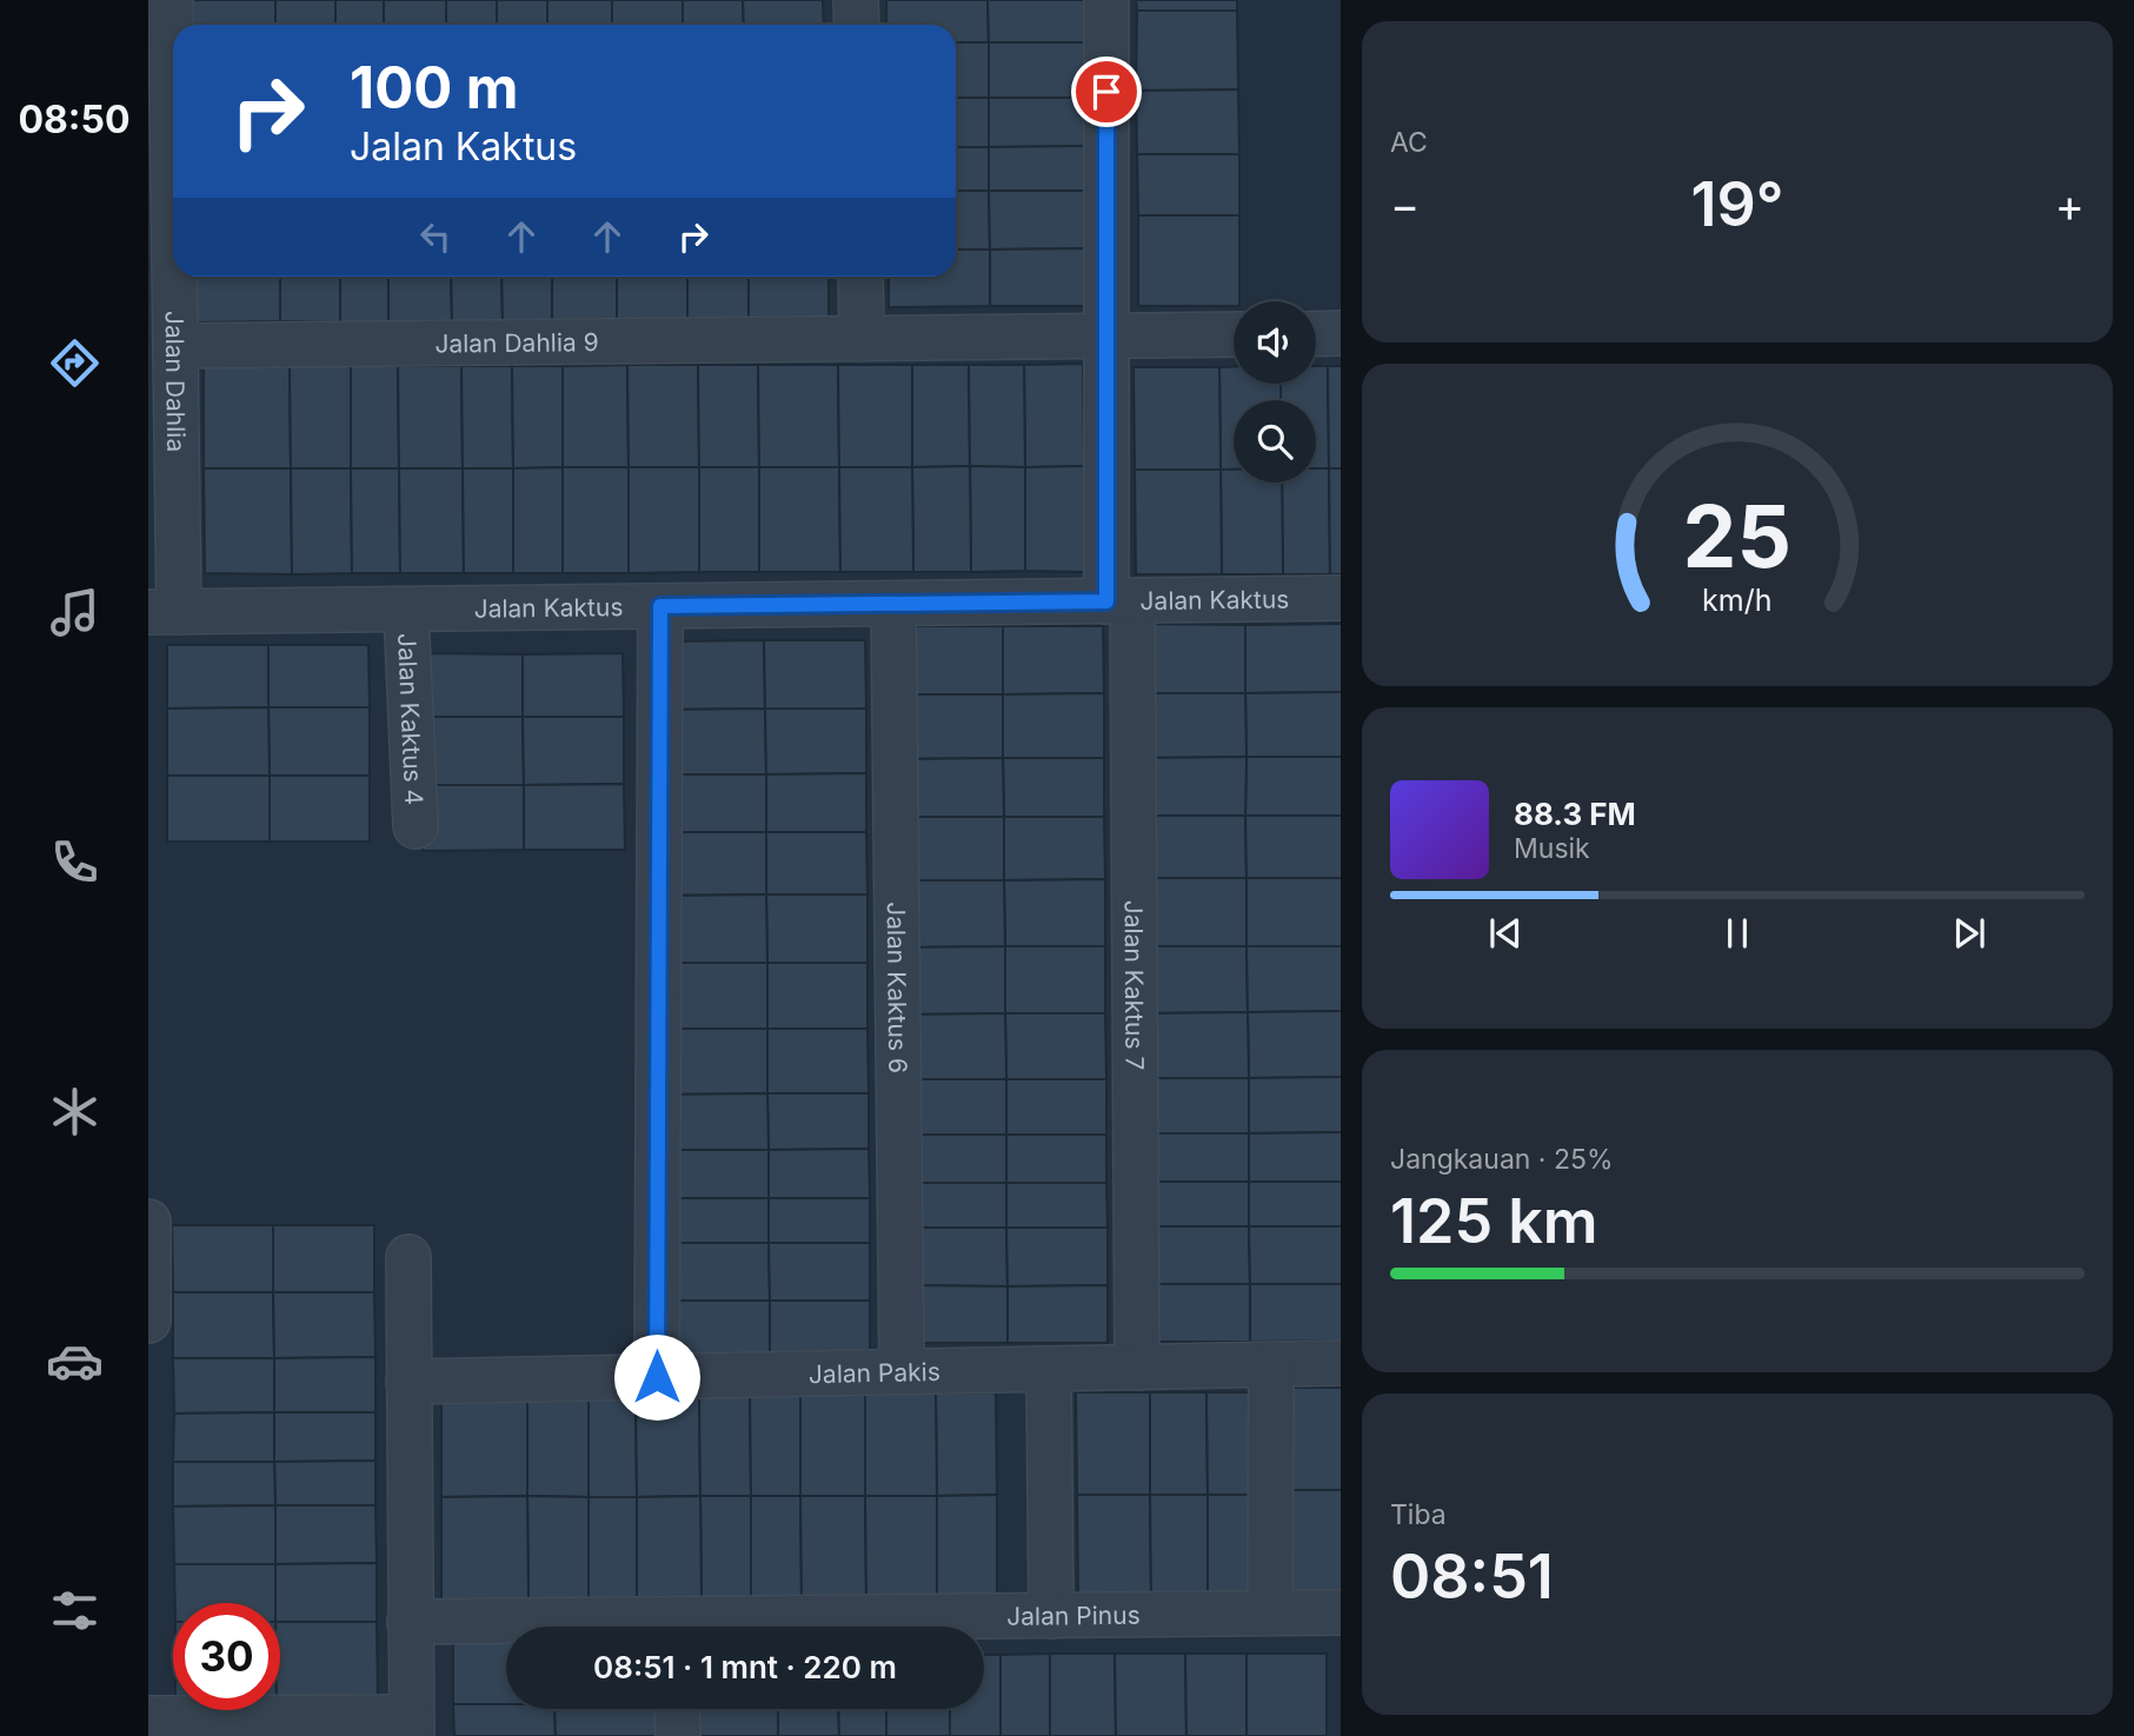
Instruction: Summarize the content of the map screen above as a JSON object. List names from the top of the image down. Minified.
{"streets":{"street":["Jalan Dahlia 9","Jalan Dahlia","Jalan Kaktus","Jalan Kaktus 4","Jalan Kaktus 7","Jalan Kaktus 6","Jalan Pakis","Jalan Pinus"]},"crossings":[["Jalan Dahlia 9","Jalan Dahlia"],["Jalan Dahlia 9","Jalan Kaktus 7"],["Jalan Dahlia","Jalan Kaktus"],["Jalan Kaktus","Jalan Kaktus 4"],["Jalan Kaktus","Jalan Kaktus 7"],["Jalan Kaktus","Jalan Kaktus 6"],["Jalan Kaktus 7","Jalan Pakis"],["Jalan Kaktus 6","Jalan Pakis"]],"page":{"tabs":"08:50","tile":["AC",["Jangkauan · 25%","125 km"],["Tiba","08:51"]],"turn":["100 m","Jalan Kaktus"],"heat":["−","19°","+"],"song":["88.3 FM","Musik"],"limit":"30","trip":"08:51 · 1 mnt · 220 m","gauge":["25","km/h"]}}
